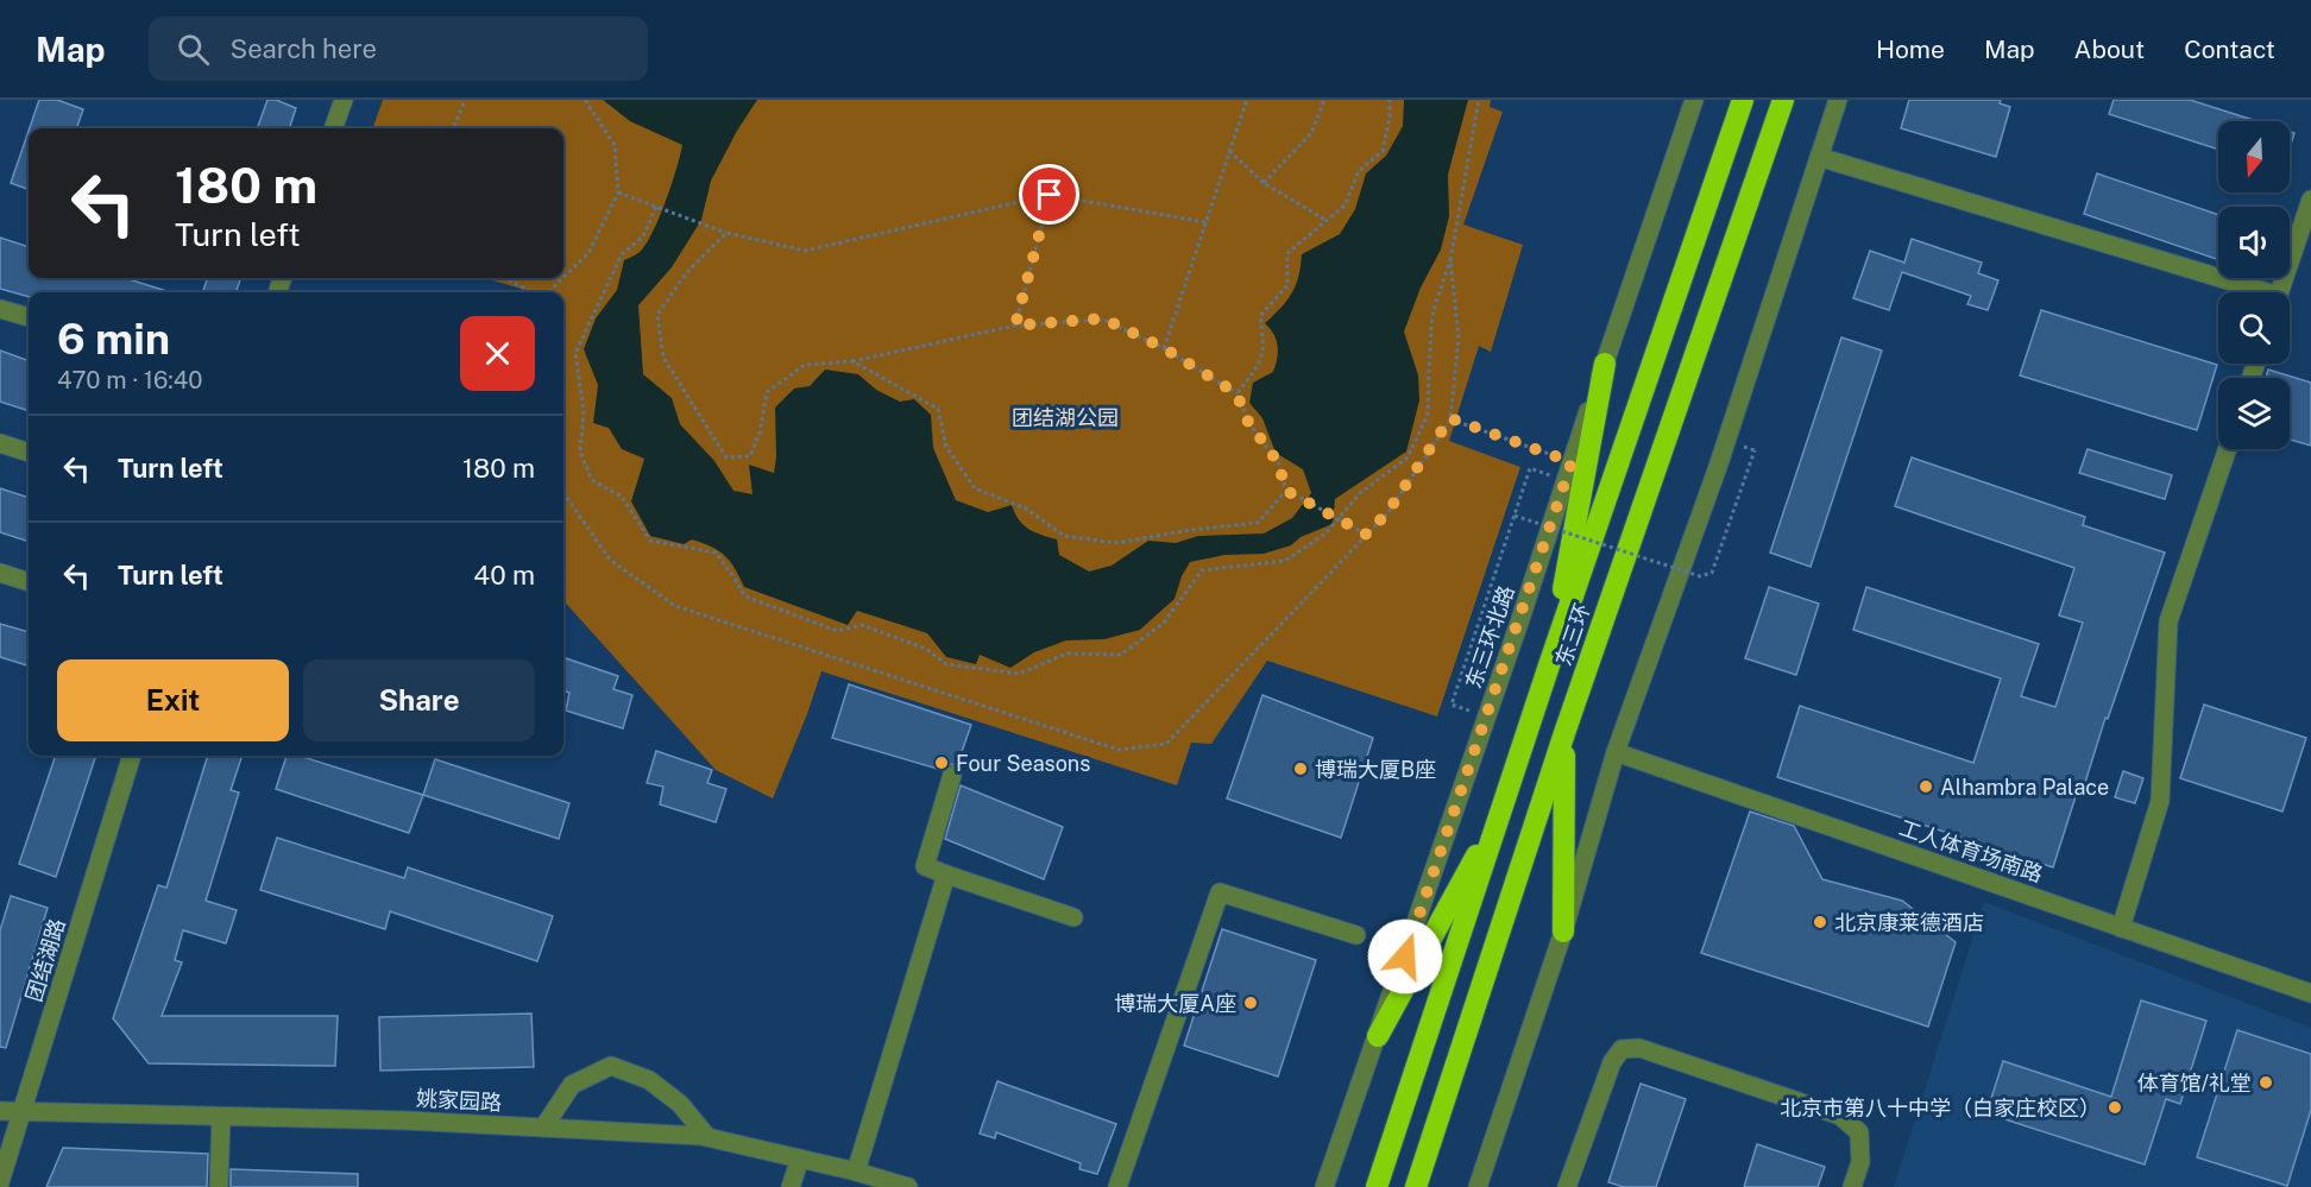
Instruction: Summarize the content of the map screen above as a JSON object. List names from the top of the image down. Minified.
{"streets":{"highway":["东三环"],"street":["东三环北路","工人体育场南路","团结湖路","姚家园路"]},"crossings":[["团结湖路","姚家园路"]],"parks":["团结湖公园"],"places":["Four Seasons","博瑞大厦B座","Alhambra Palace","北京康莱德酒店","博瑞大厦A座","体育馆/礼堂","北京市第八十中学（白家庄校区）"],"north":"bottom","page":{"header":"Map","search":"Search here","nav":["Home","Map","About","Contact"],"turn":["180 m","Turn left"],"heading":["6 min","470 m · 16:40"],"list":[{"name":"Turn left","value":"180 m"},{"name":"Turn left","value":"40 m"}],"buttons":["Exit","Share"]}}
